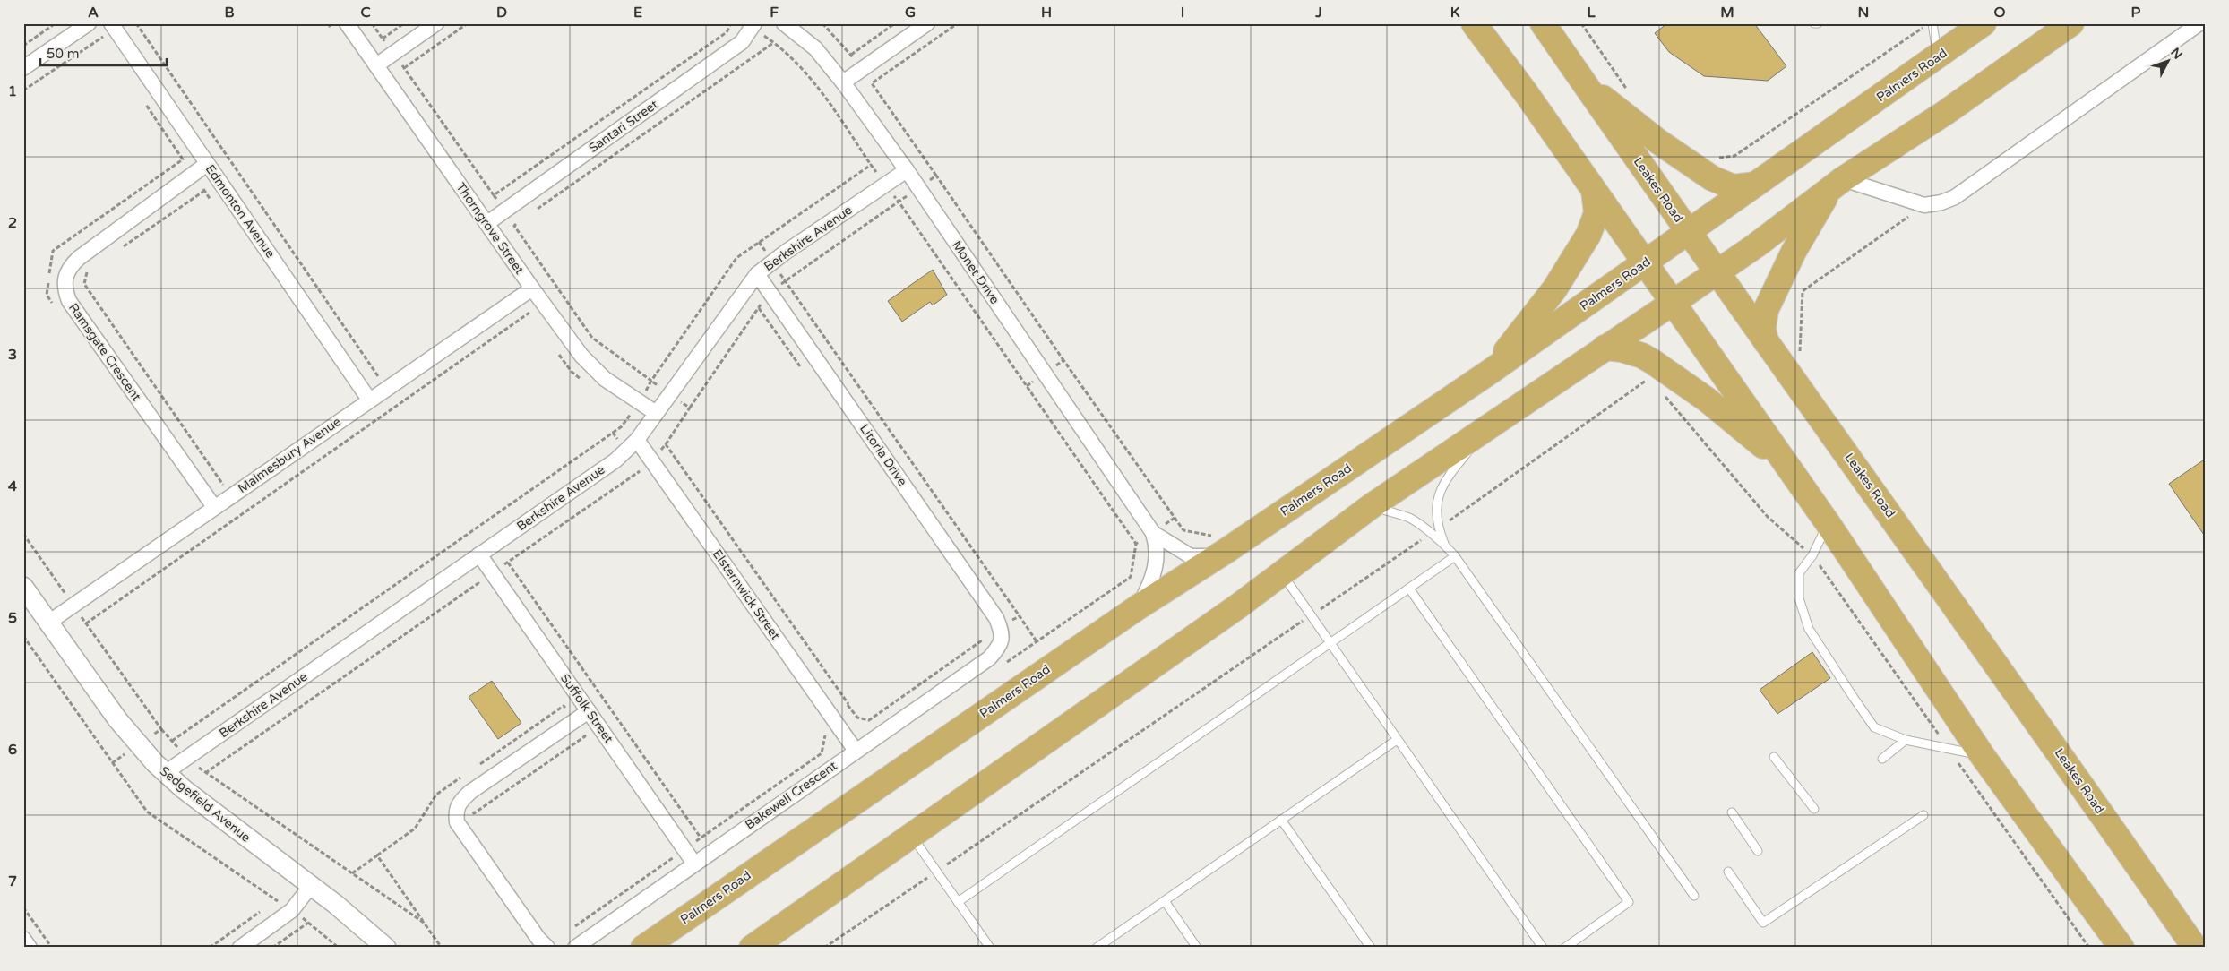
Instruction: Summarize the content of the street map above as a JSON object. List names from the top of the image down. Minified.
{"streets":{"highway":["Palmers Road","Leakes Road"],"street":["Santari Street","Edmonton Avenue","Thorngrove Street","Berkshire Avenue","Monet Drive","Ramsgate Crescent","Malmesbury Avenue","Litoria Drive","Elsternwick Street","Suffolk Street","Bakewell Crescent","Sedgefield Avenue"]},"crossings":[["Palmers Road","Leakes Road"],["Palmers Road","Monet Drive"],["Santari Street","Thorngrove Street"],["Edmonton Avenue","Ramsgate Crescent"],["Edmonton Avenue","Malmesbury Avenue"],["Thorngrove Street","Berkshire Avenue"],["Thorngrove Street","Malmesbury Avenue"],["Berkshire Avenue","Monet Drive"],["Berkshire Avenue","Litoria Drive"],["Berkshire Avenue","Elsternwick Street"],["Berkshire Avenue","Suffolk Street"],["Berkshire Avenue","Sedgefield Avenue"],["Ramsgate Crescent","Malmesbury Avenue"],["Malmesbury Avenue","Sedgefield Avenue"],["Litoria Drive","Bakewell Crescent"],["Elsternwick Street","Bakewell Crescent"],["Suffolk Street","Bakewell Crescent"]],"scale_bar":"50 m","north":"top right","grid":{"columns":["A","B","C","D","E","F","G","H","I","J","K","L","M","N","O","P"],"rows":["1","2","3","4","5","6","7"]}}
